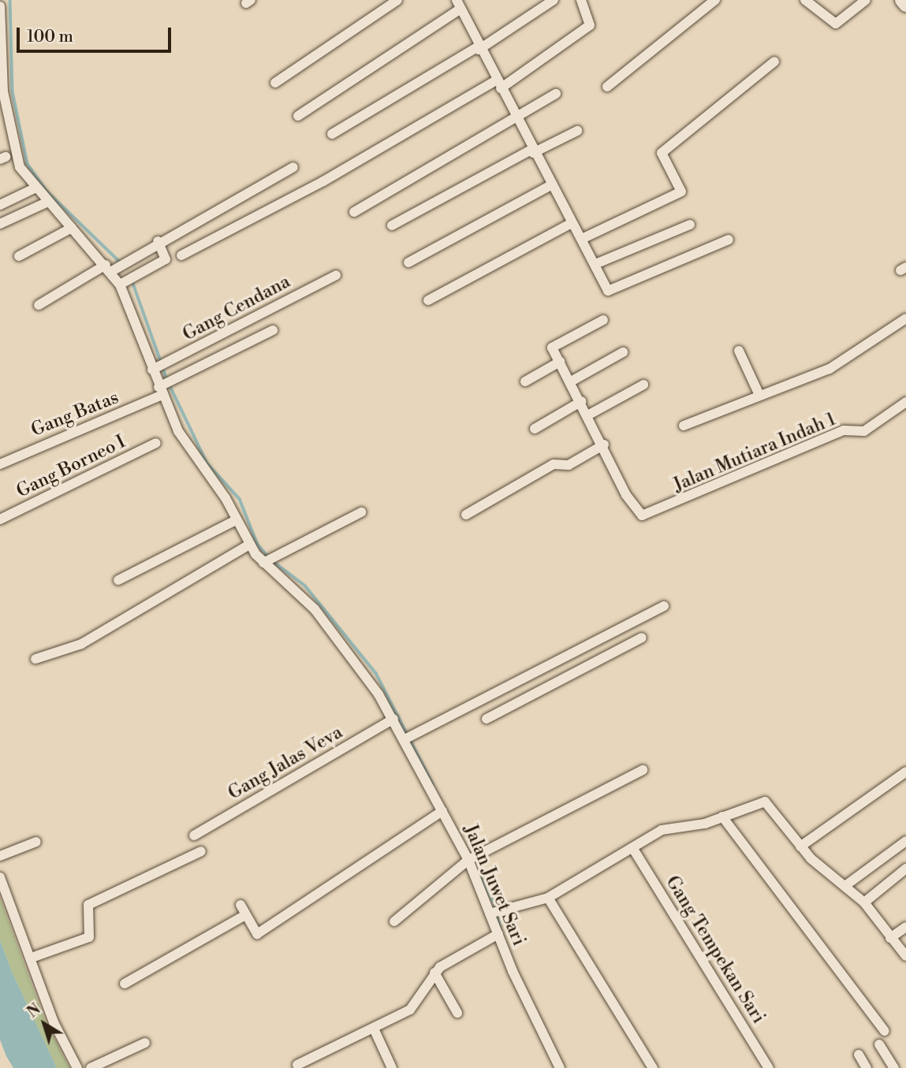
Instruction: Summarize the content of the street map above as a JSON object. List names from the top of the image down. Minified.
{"streets":{"street":["Gang Cendana","Gang Batas","Jalan Mutiara Indah 1","Gang Borneo I","Gang Jalas Veva","Jalan Juwet Sari","Gang Tempekan Sari"]},"crossings":[["Gang Cendana","Jalan Juwet Sari"],["Gang Batas","Jalan Juwet Sari"],["Gang Jalas Veva","Jalan Juwet Sari"]],"scale_bar":"100 m","north":"top left"}
